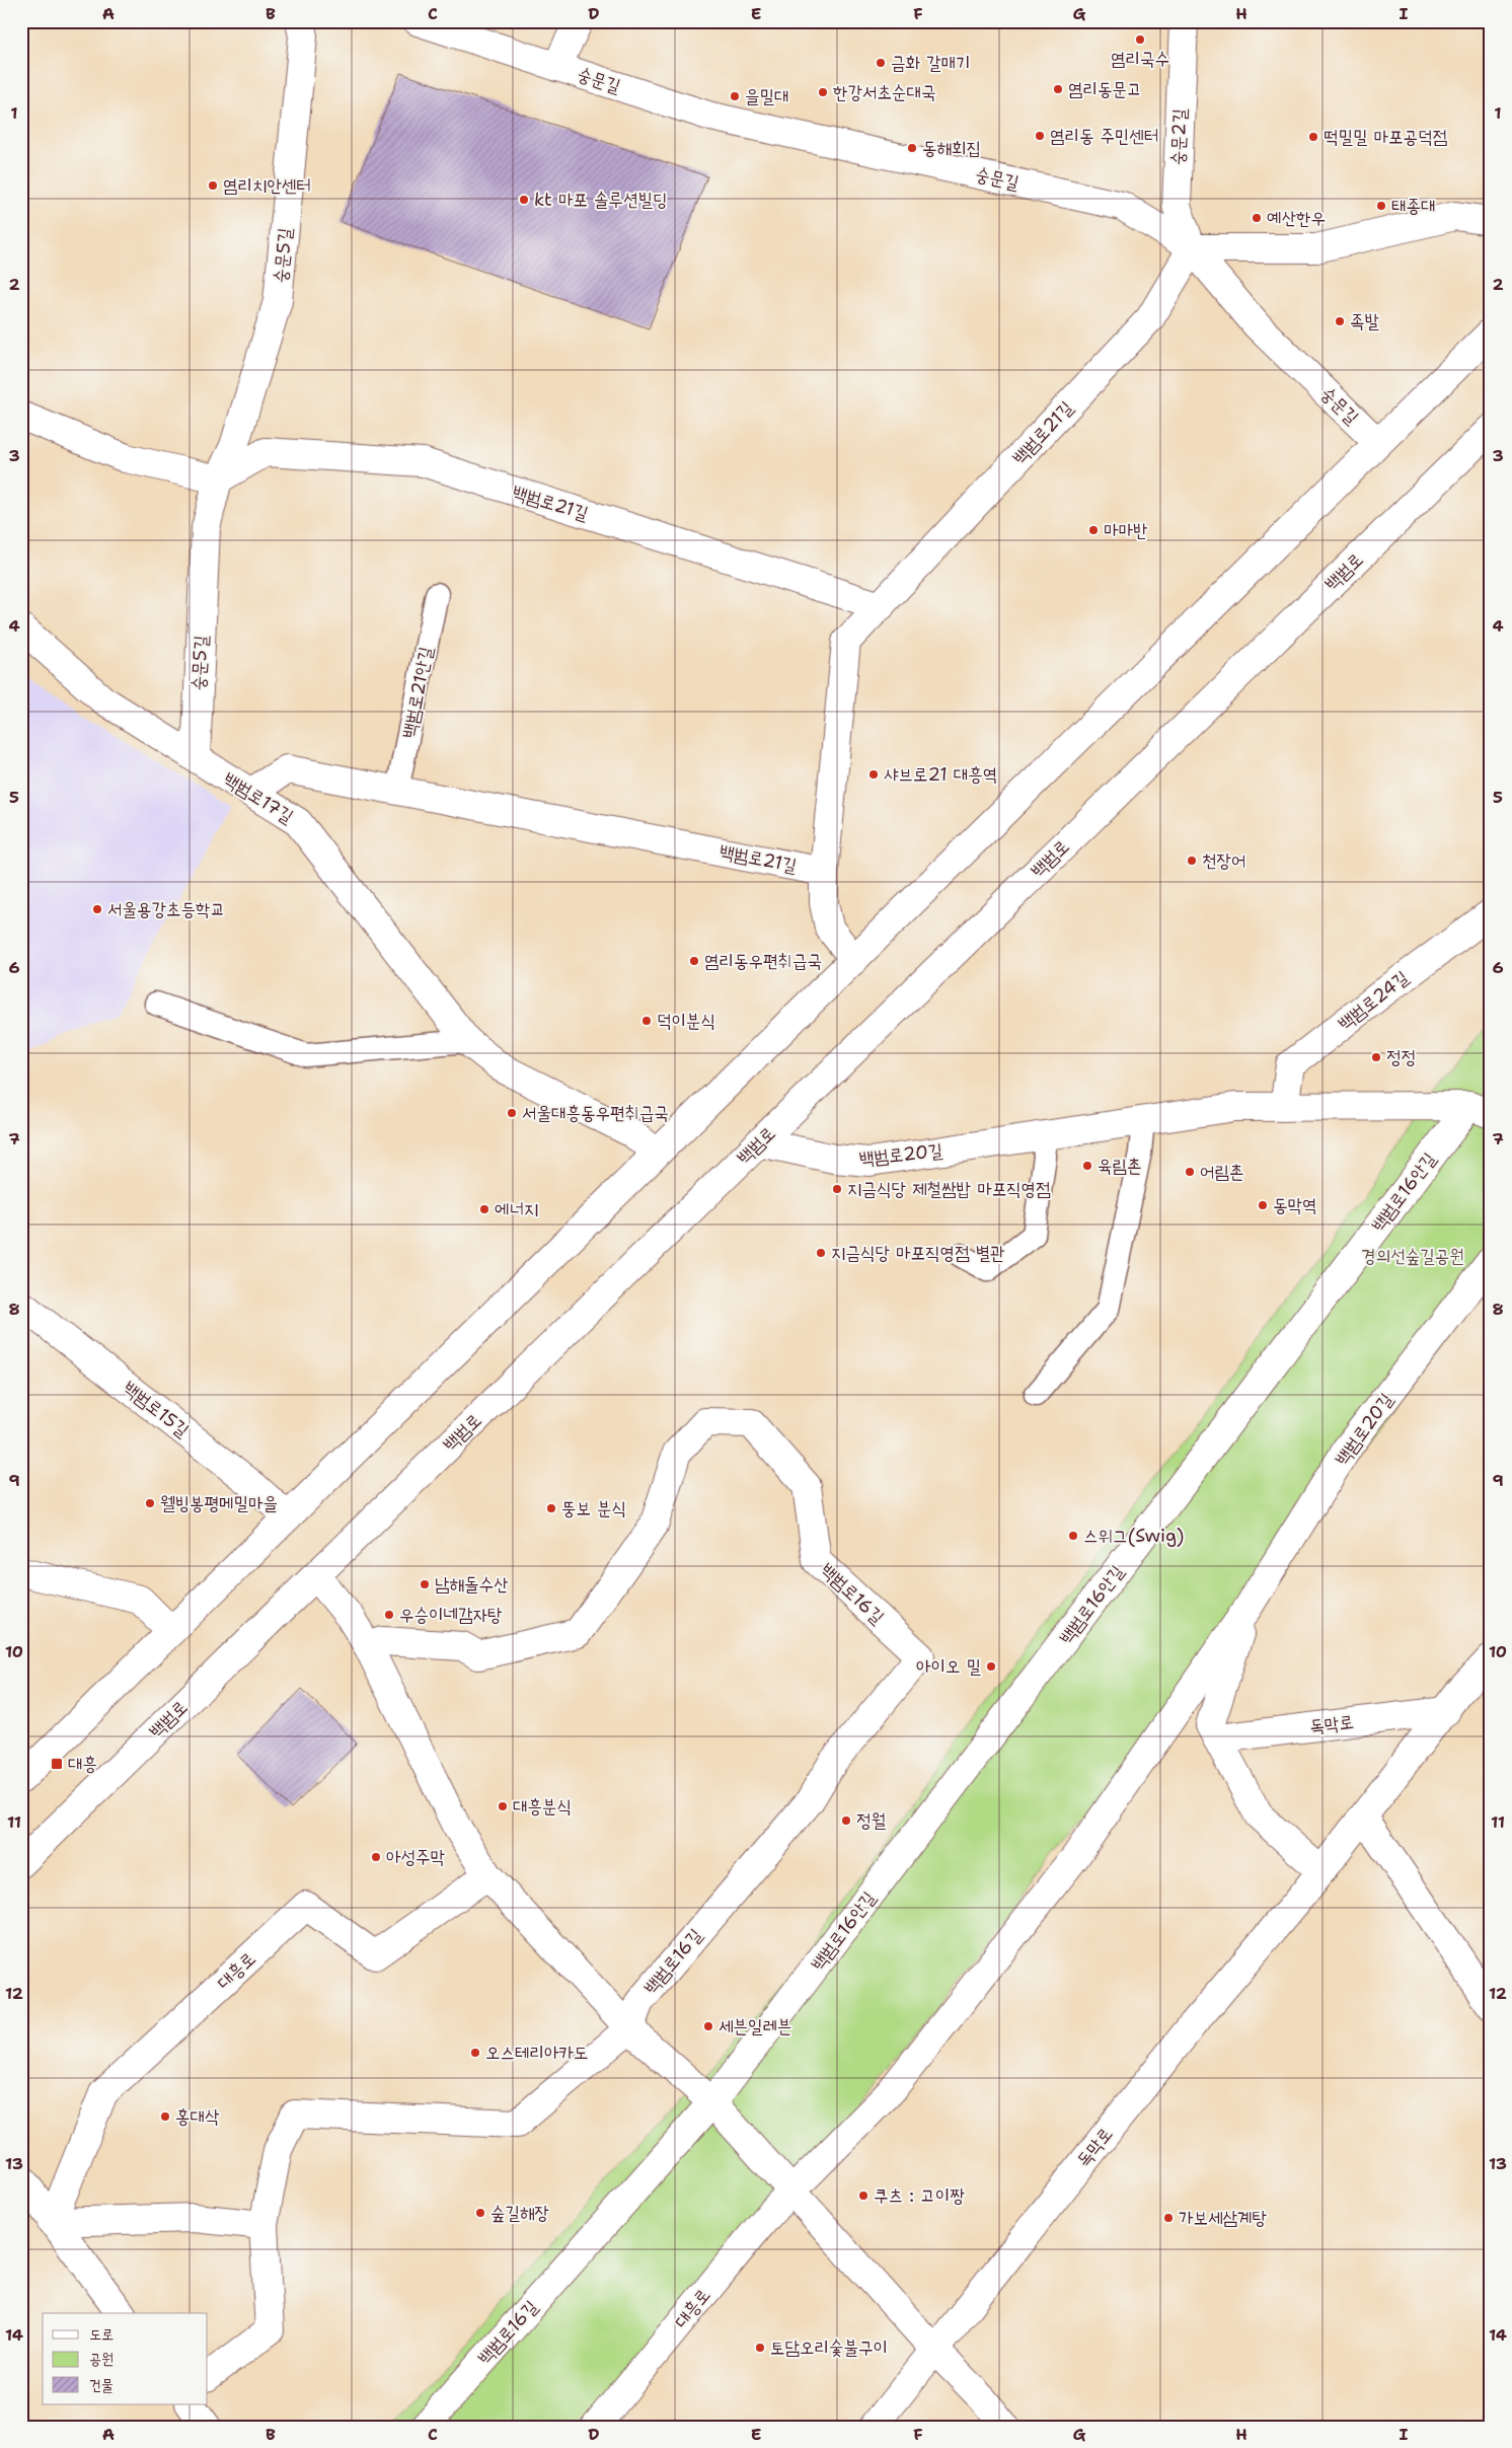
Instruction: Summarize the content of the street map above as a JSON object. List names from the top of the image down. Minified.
{"streets":{"street":["숭문길","숭문2길","숭문5길","백범로21길","백범로","백범로17길","백범로24길","백범로20길","백범로16안길","백범로15길","백범로16길","독막로","대흥로"],"lane":["백범로21안길"]},"crossings":[["숭문길","숭문2길"],["숭문길","백범로21길"],["숭문2길","백범로21길"],["숭문5길","백범로21길"],["숭문5길","백범로17길"],["백범로21길","백범로21안길"],["백범로21길","백범로17길"],["백범로","백범로20길"],["백범로24길","백범로20길"],["백범로20길","백범로16안길"],["백범로16안길","백범로16길"]],"parks":["경의선숲길공원"],"places":{"other":["염리국수","금화 갈매기","염리동문고","한강서초순대국","을밀대","염리동 주민센터","떡밀밀 마포공덕점","동해회집","염리치안센터","kt 마포 솔루션빌딩","태종대","예산한우","족발","마마반","샤브로21 대흥역","천장어","서울용강초등학교","염리동우편취급국","덕이분식","정정","서울대흥동우편취급국","육림촌","어림촌","지금식당 제철쌈밥 마포직영점","동막역","에너지","지금식당 마포직영점 별관","웰빙봉평메밀마을","뚱보 분식","스위그(Swig)","남해돌수산","우승이네감자탕","아이오 밀","대흥분식","정월","아성주막","세븐일레븐","오스테리아카도","홍대삭","쿠츠 : 고이짱","숲길해장","가보세삼계탕","토담오리숯불구이"],"transit":["대흥"]},"legend":["도로","공원","건물"],"grid":{"columns":["A","B","C","D","E","F","G","H","I"],"rows":["1","2","3","4","5","6","7","8","9","10","11","12","13","14"]}}
